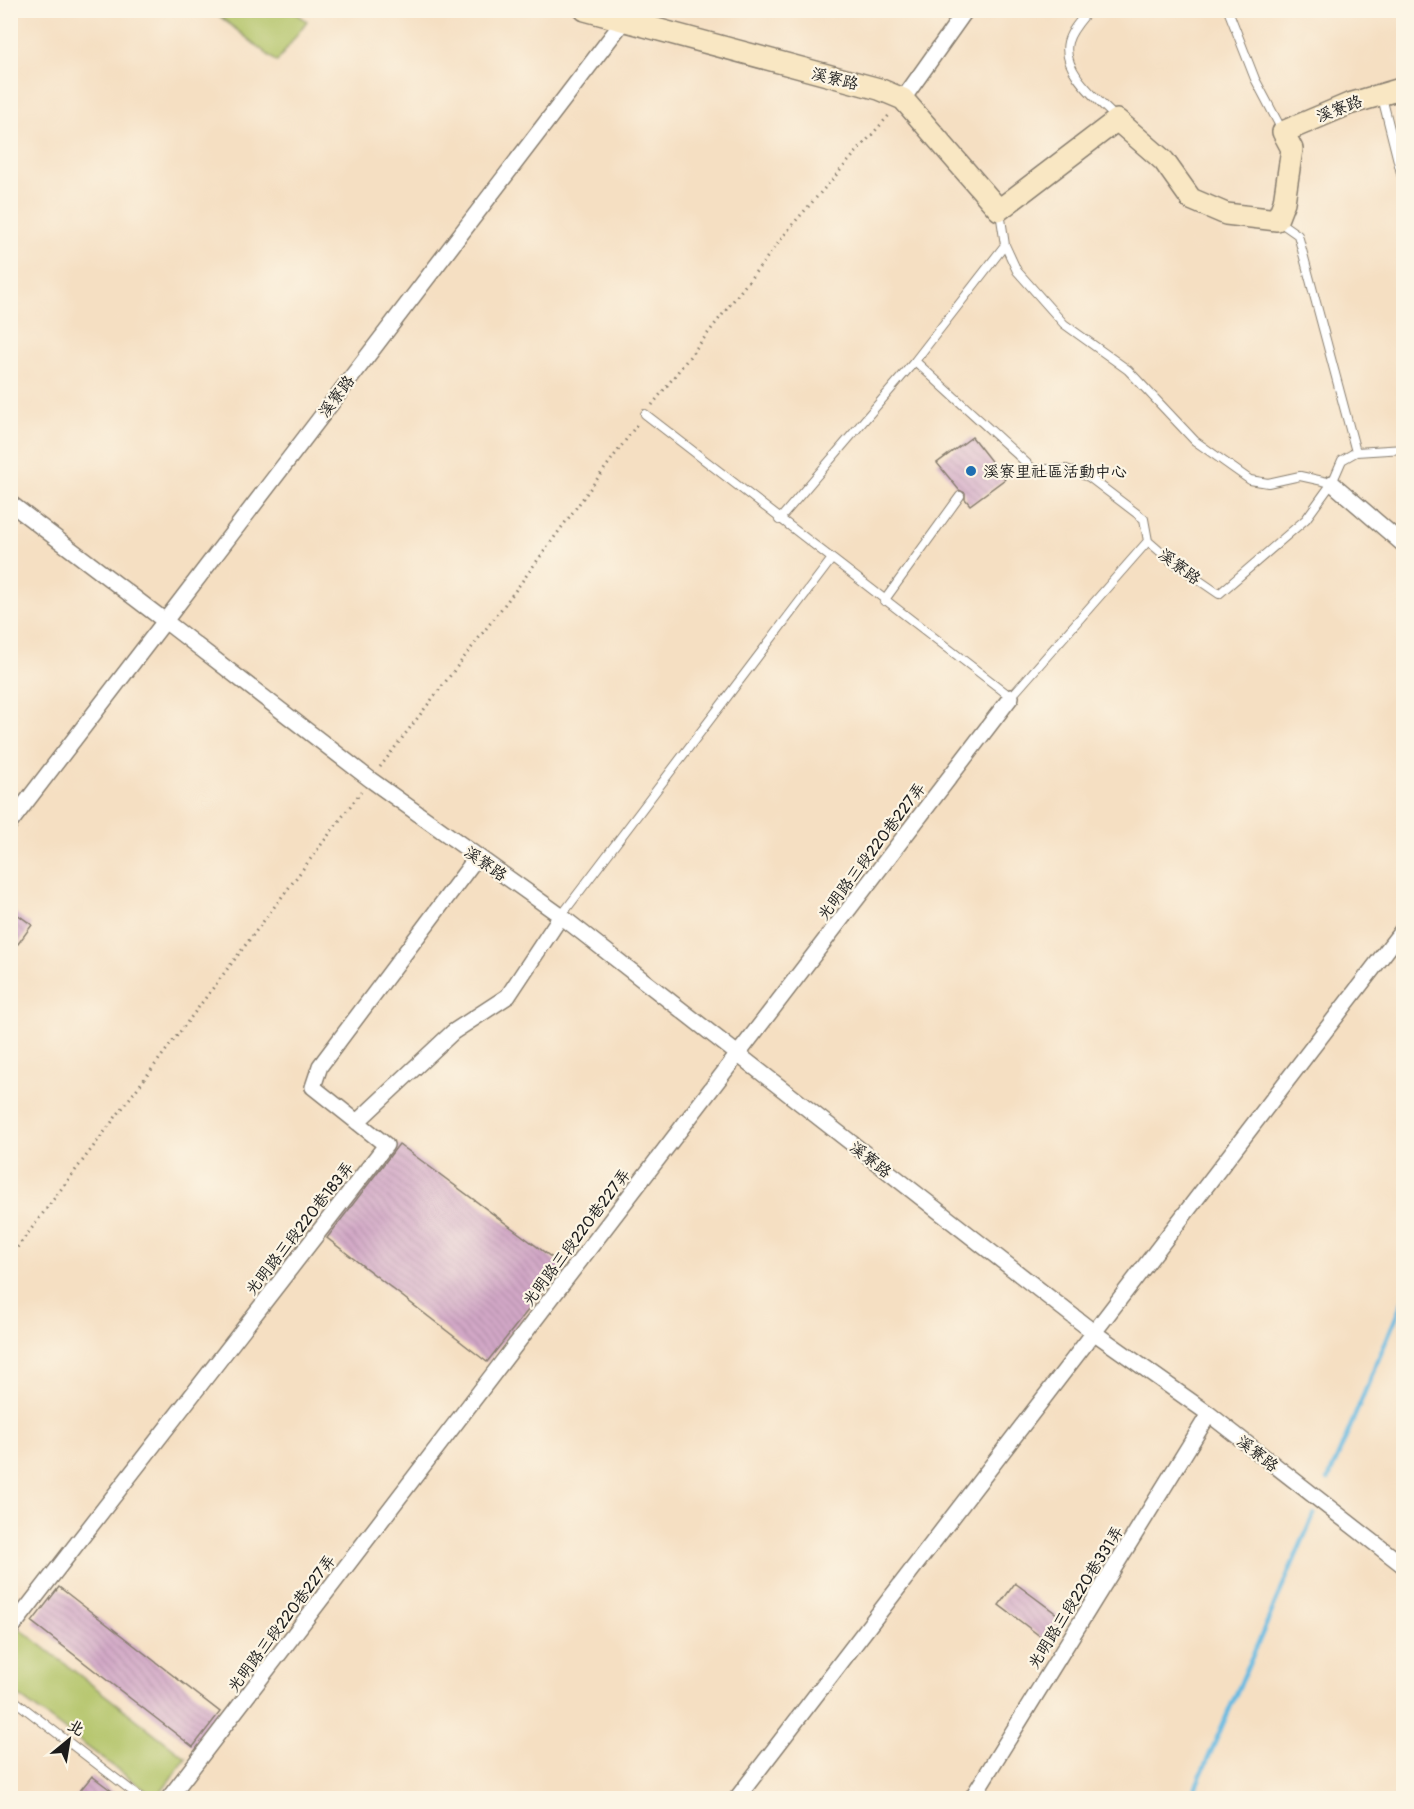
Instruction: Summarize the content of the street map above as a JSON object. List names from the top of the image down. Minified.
{"streets":{"street":["溪寮路","光明路三段220巷227弄","光明路三段220巷183弄","光明路三段220巷331弄"]},"crossings":[["溪寮路","光明路三段220巷227弄"],["溪寮路","光明路三段220巷183弄"],["溪寮路","光明路三段220巷331弄"]],"places":["溪寮里社區活動中心"],"north":"top right"}
